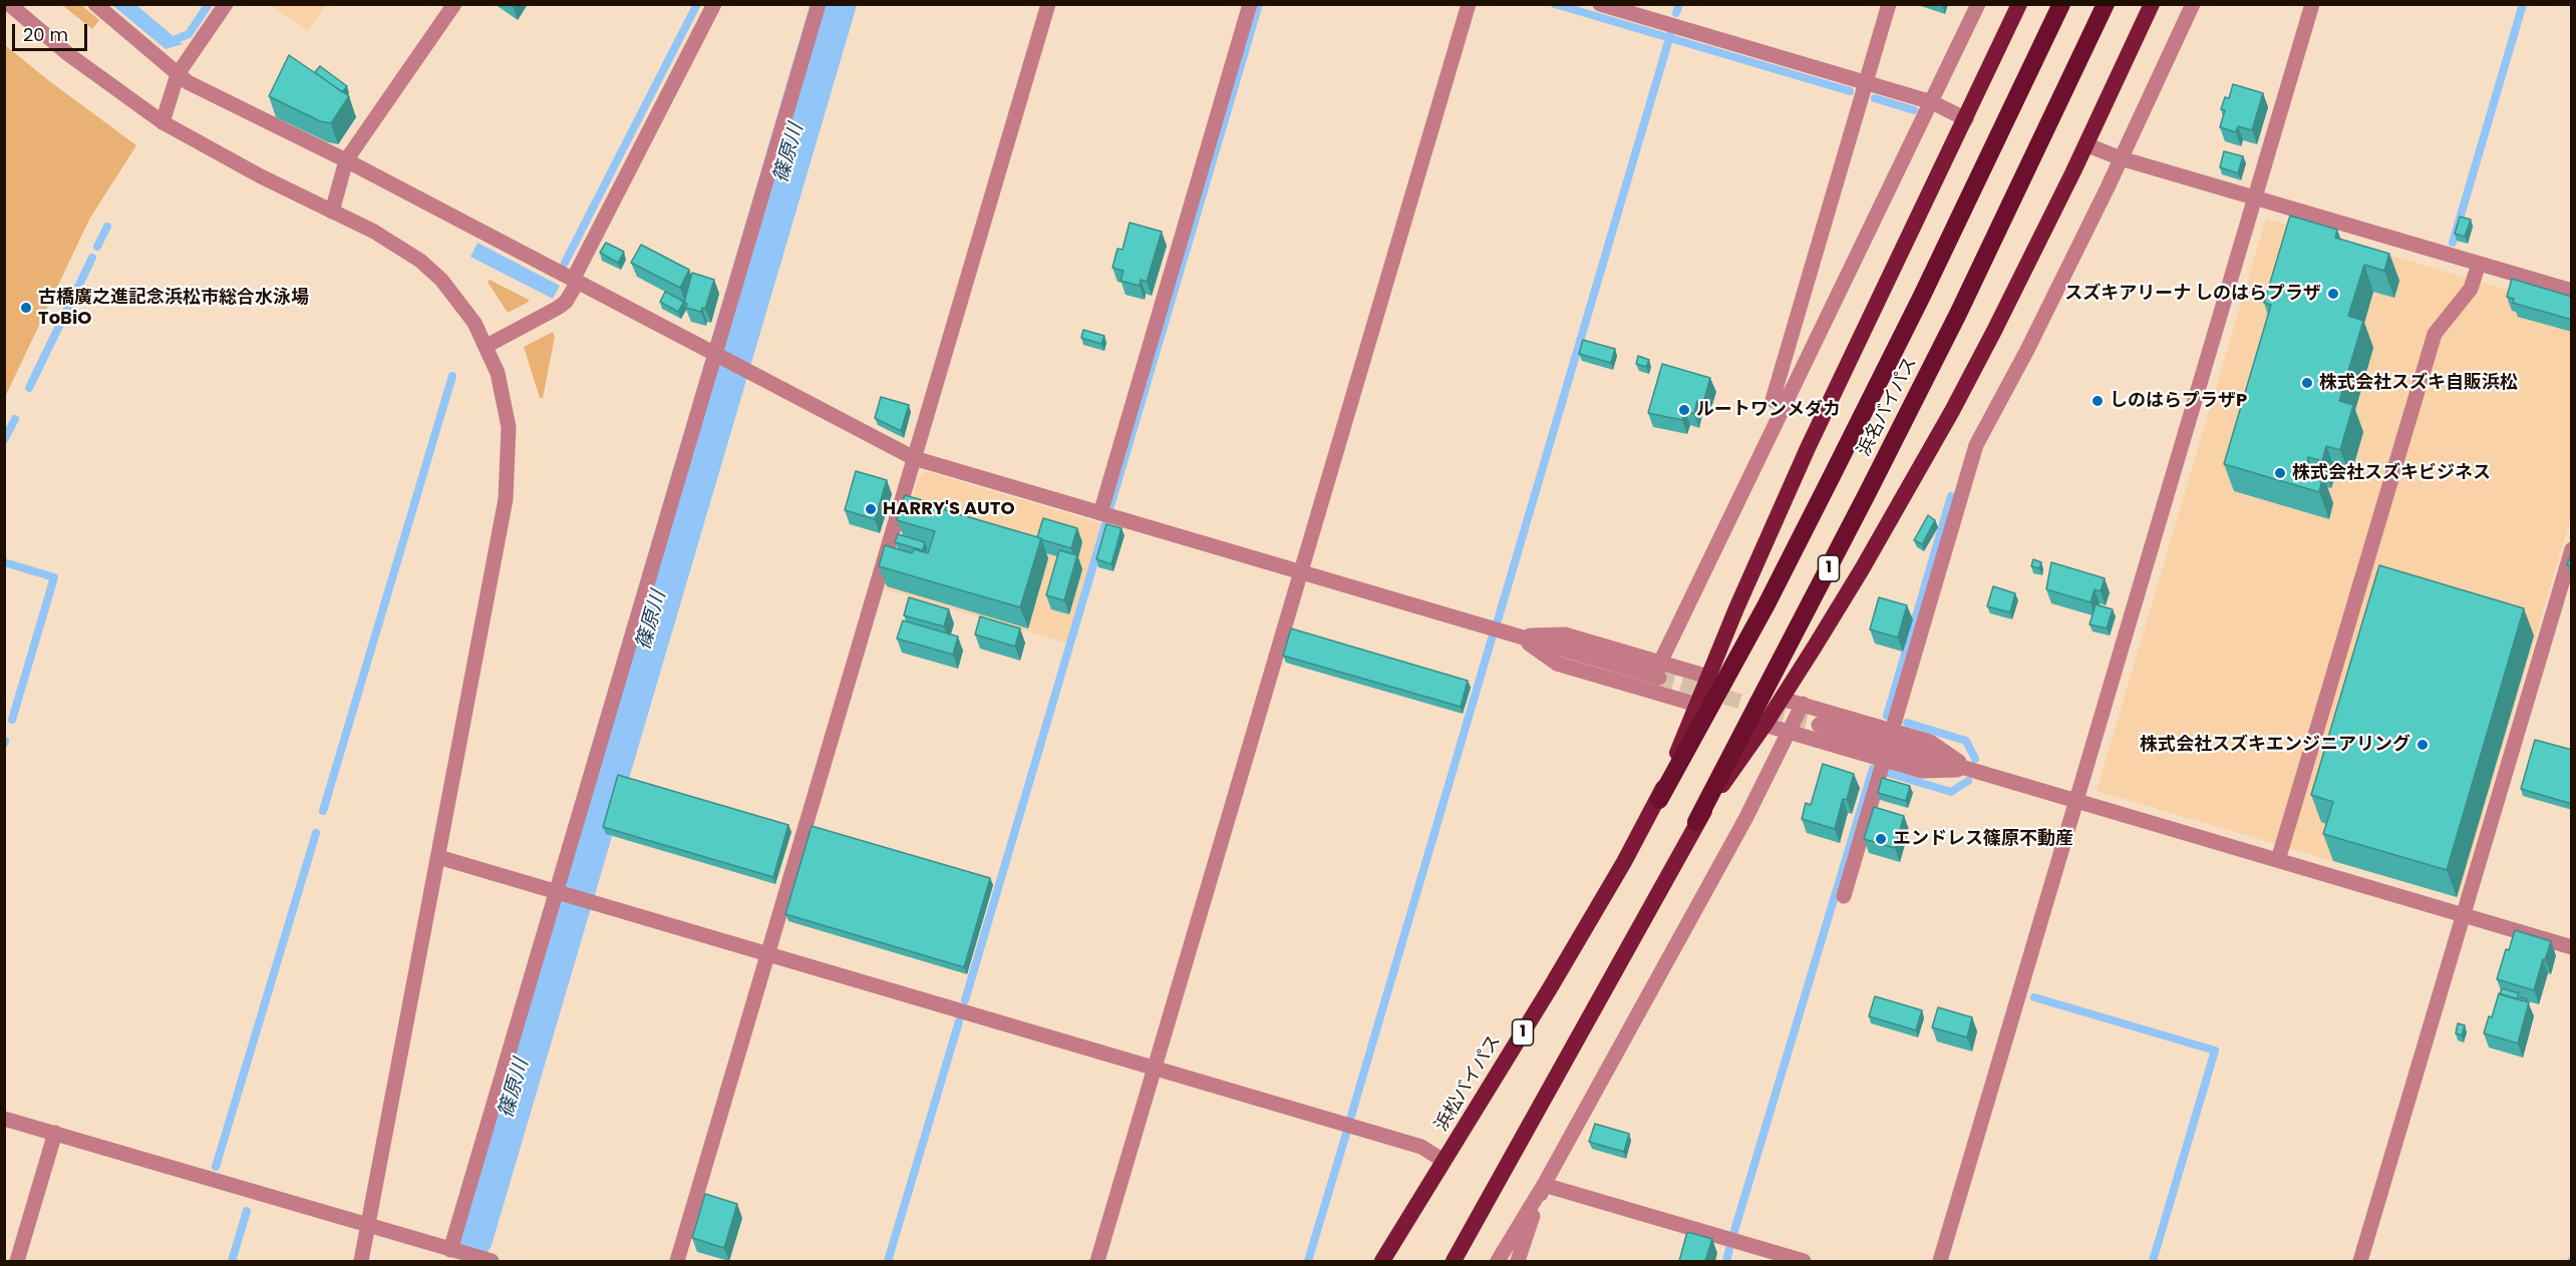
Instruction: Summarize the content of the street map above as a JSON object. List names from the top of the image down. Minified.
{"streets":{"highway":["浜名バイパス","1","浜松バイパス"]},"crossings":[["浜名バイパス","1"],["浜名バイパス","浜松バイパス"]],"water":["篠原川"],"places":["スズキアリーナ しのはらプラザ","古橋廣之進記念浜松市総合水泳場 ToBiO","株式会社スズキ自販浜松","しのはらプラザP","ルートワンメダカ","株式会社スズキビジネス","HARRY'S AUTO","株式会社スズキエンジニアリング","エンドレス篠原不動産"],"scale_bar":"20 m"}
